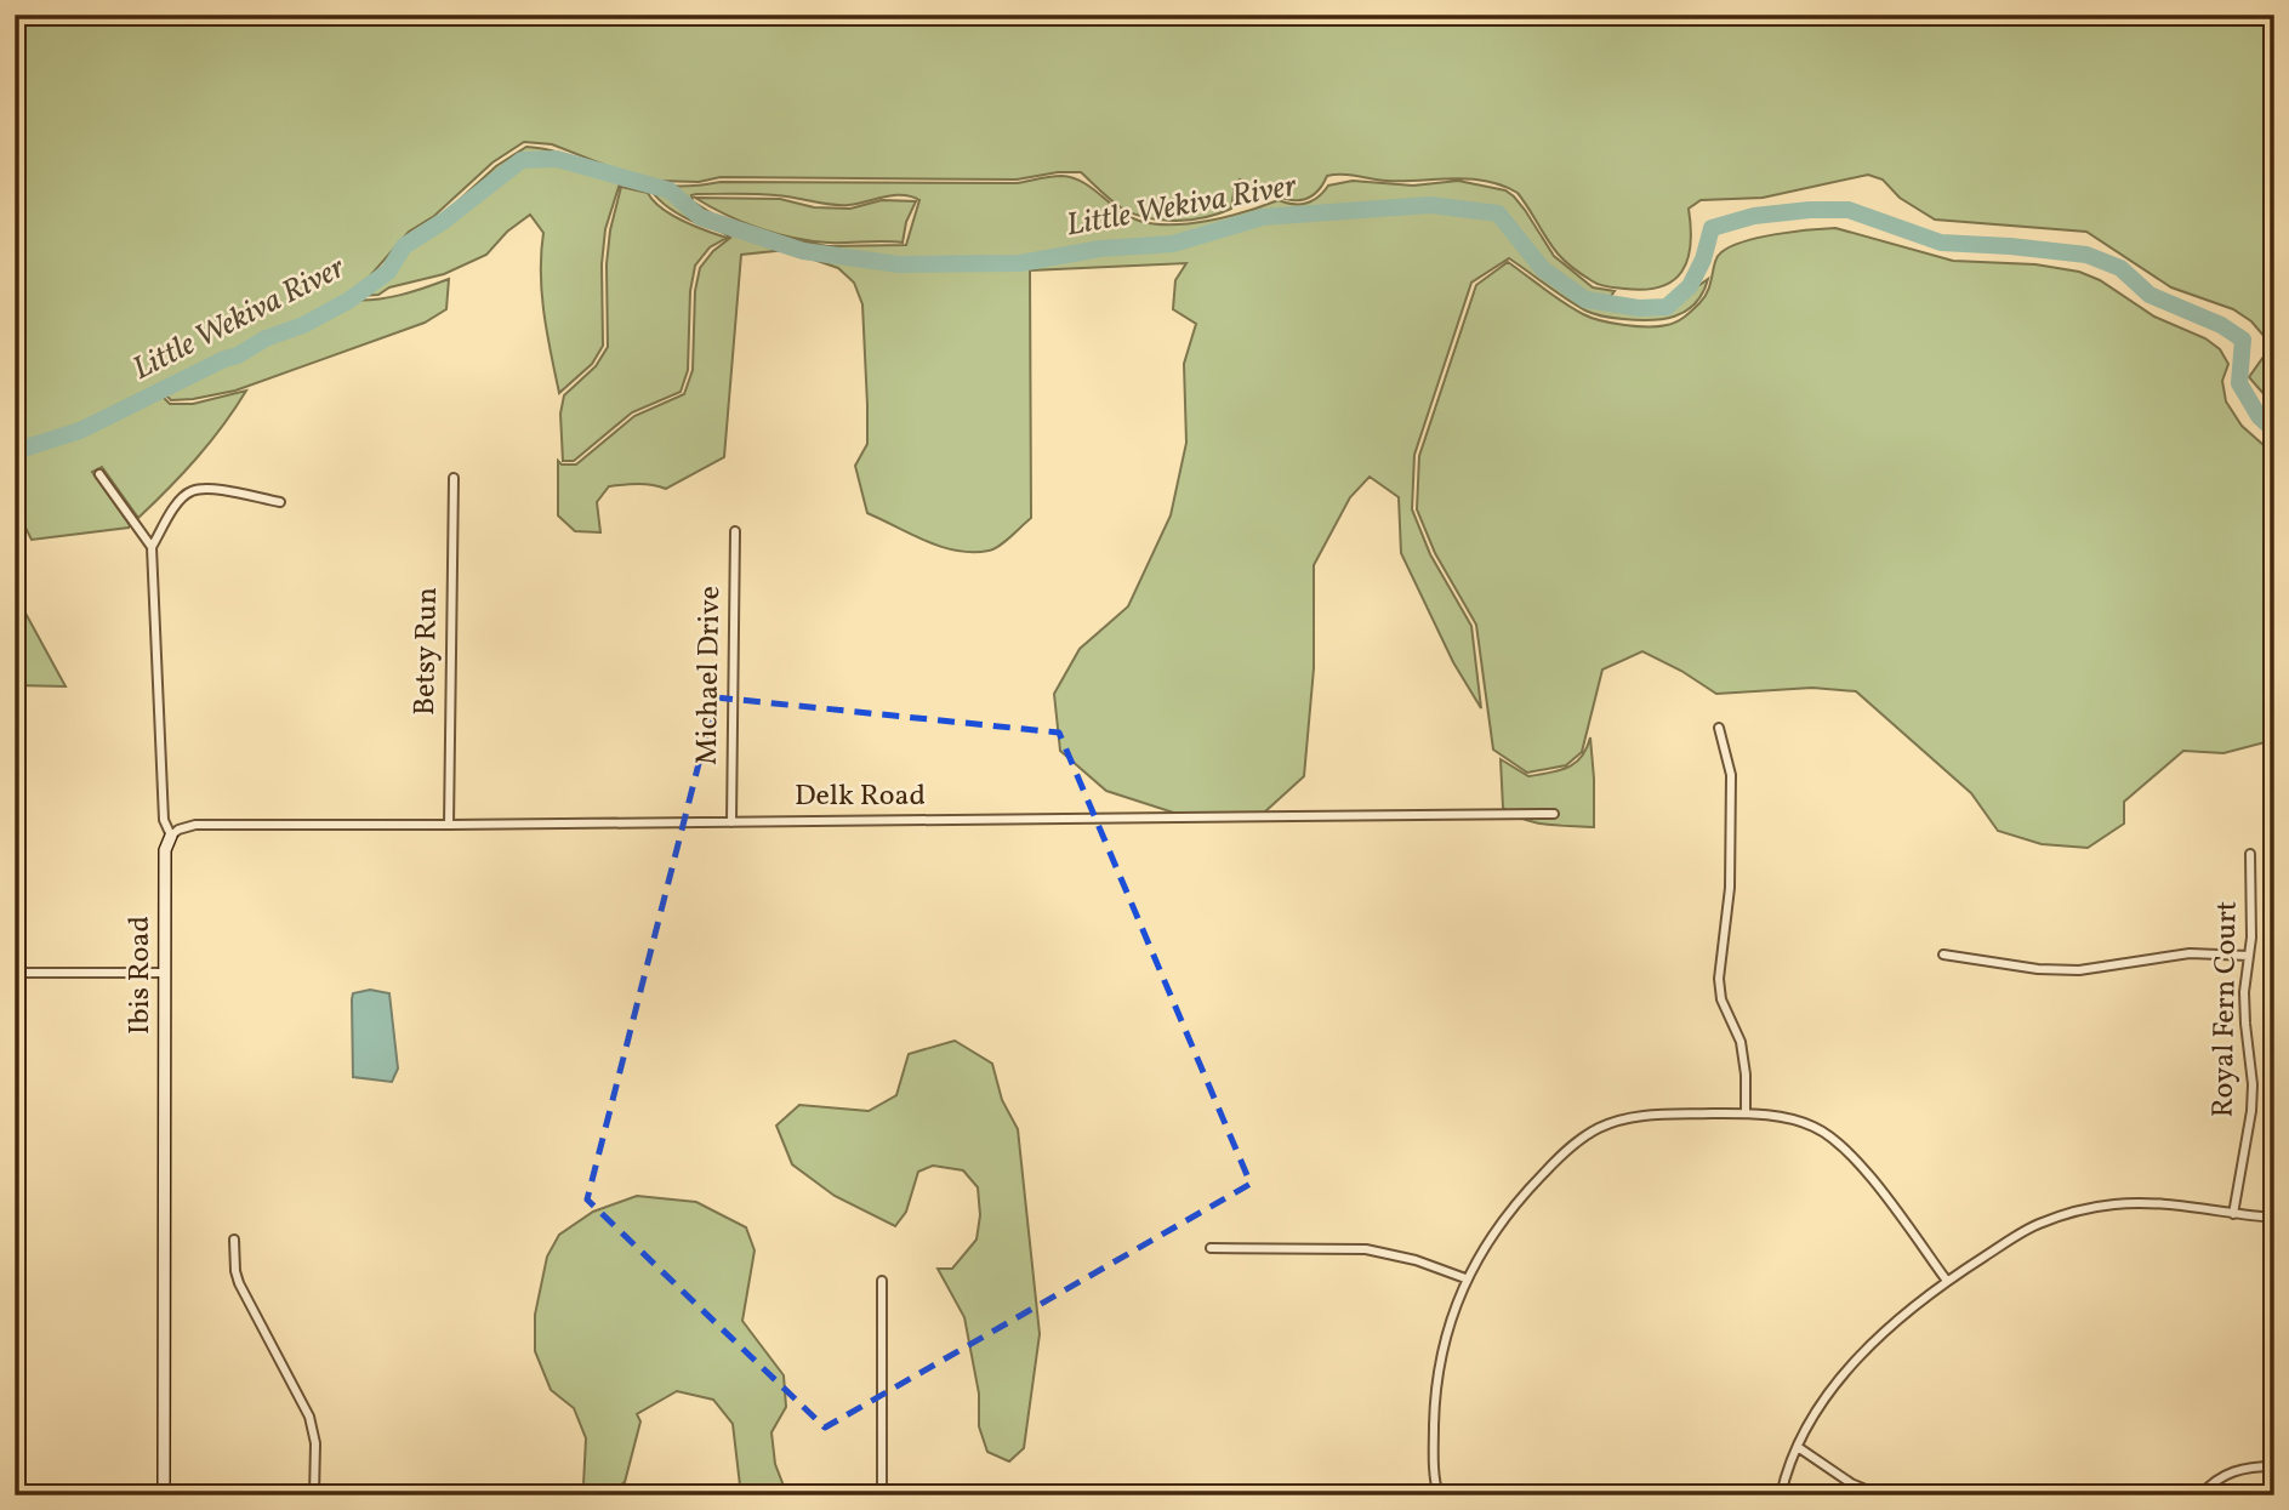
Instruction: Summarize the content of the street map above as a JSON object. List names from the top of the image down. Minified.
{"streets":{"street":["Betsy Run","Michael Drive","Delk Road","Ibis Road","Royal Fern Court"]},"crossings":[["Betsy Run","Delk Road"],["Michael Drive","Delk Road"],["Delk Road","Ibis Road"]],"water":["Little Wekiva River"]}
